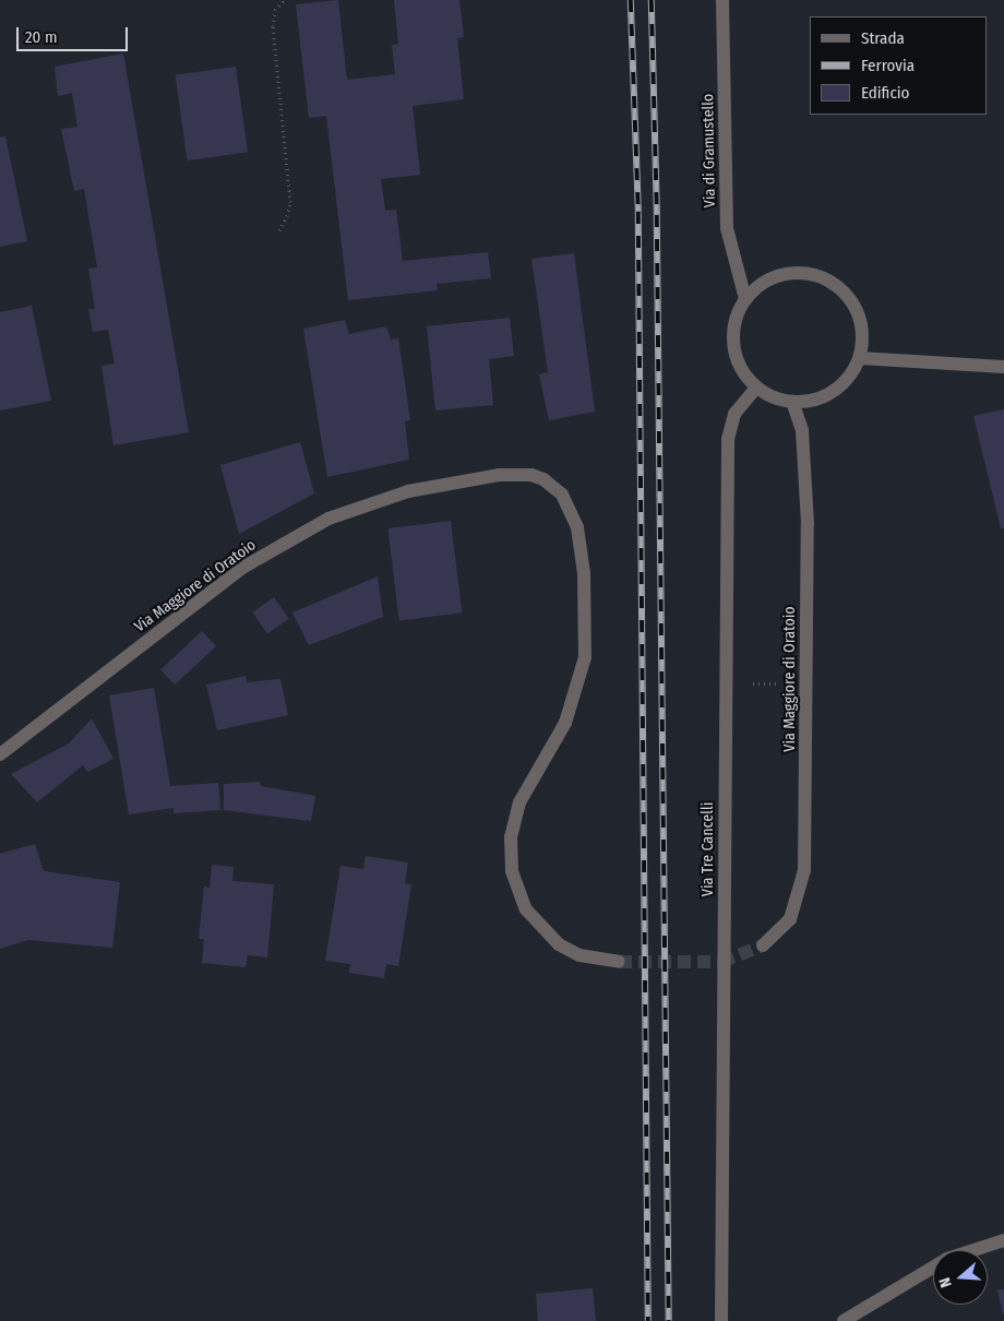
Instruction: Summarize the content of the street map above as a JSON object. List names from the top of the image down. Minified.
{"streets":{"street":["Via di Gramustello","Via Maggiore di Oratoio","Via Tre Cancelli"]},"crossings":[["Via di Gramustello","Via Maggiore di Oratoio"],["Via di Gramustello","Via Tre Cancelli"],["Via Maggiore di Oratoio","Via Tre Cancelli"]],"legend":["Strada","Ferrovia","Edificio"],"scale_bar":"20 m","north":"left"}
